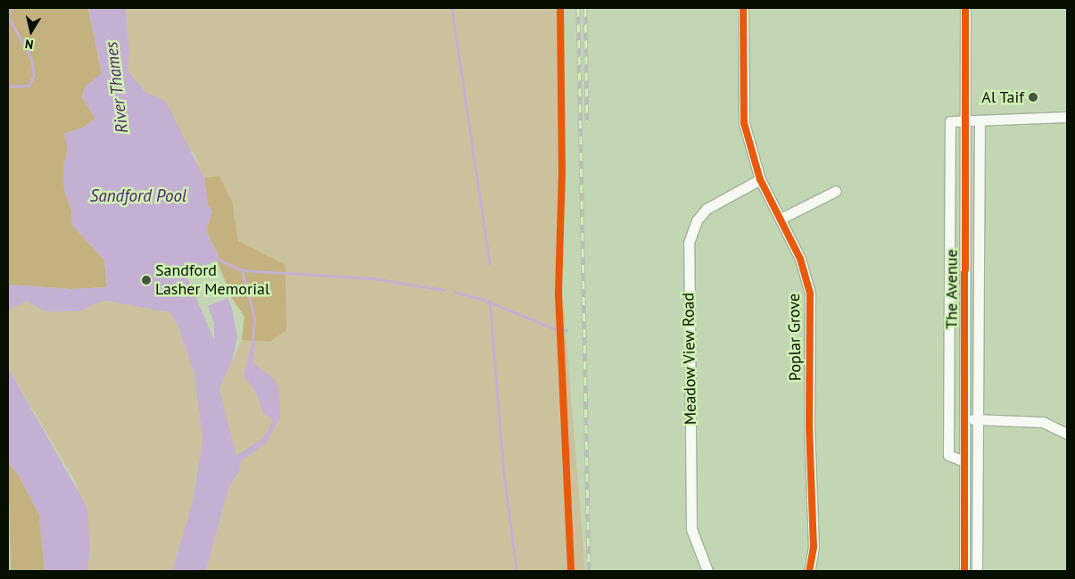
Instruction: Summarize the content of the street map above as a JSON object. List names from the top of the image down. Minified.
{"streets":{"street":["The Avenue","Poplar Grove","Meadow View Road"]},"crossings":[["Poplar Grove","Meadow View Road"]],"water":["River Thames","Sandford Pool"],"places":["Al Taif","Sandford Lasher Memorial"],"north":"bottom"}
